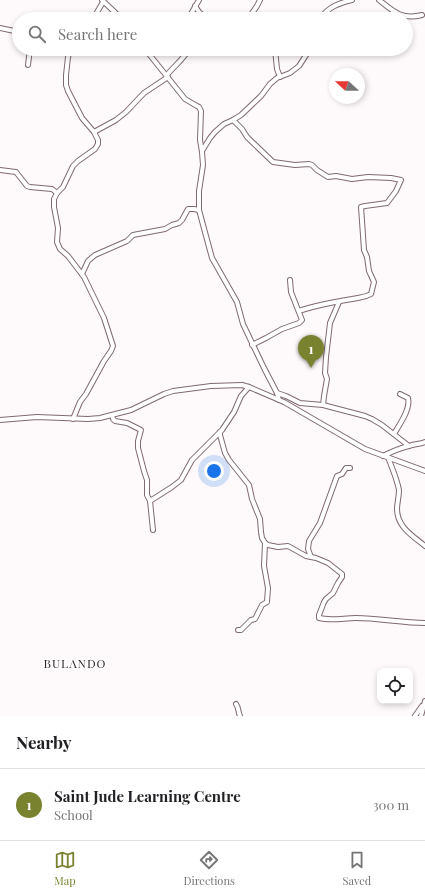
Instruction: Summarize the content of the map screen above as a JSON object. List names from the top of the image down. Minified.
{"districts":["BULANDO"],"north":"left","page":{"search":"Search here","pins":"1","heading":"Nearby","list":[{"mark":"1","name":"Saint Jude Learning Centre","note":"School","value":"300 m"}],"nav":["Map","Directions","Saved"]}}
